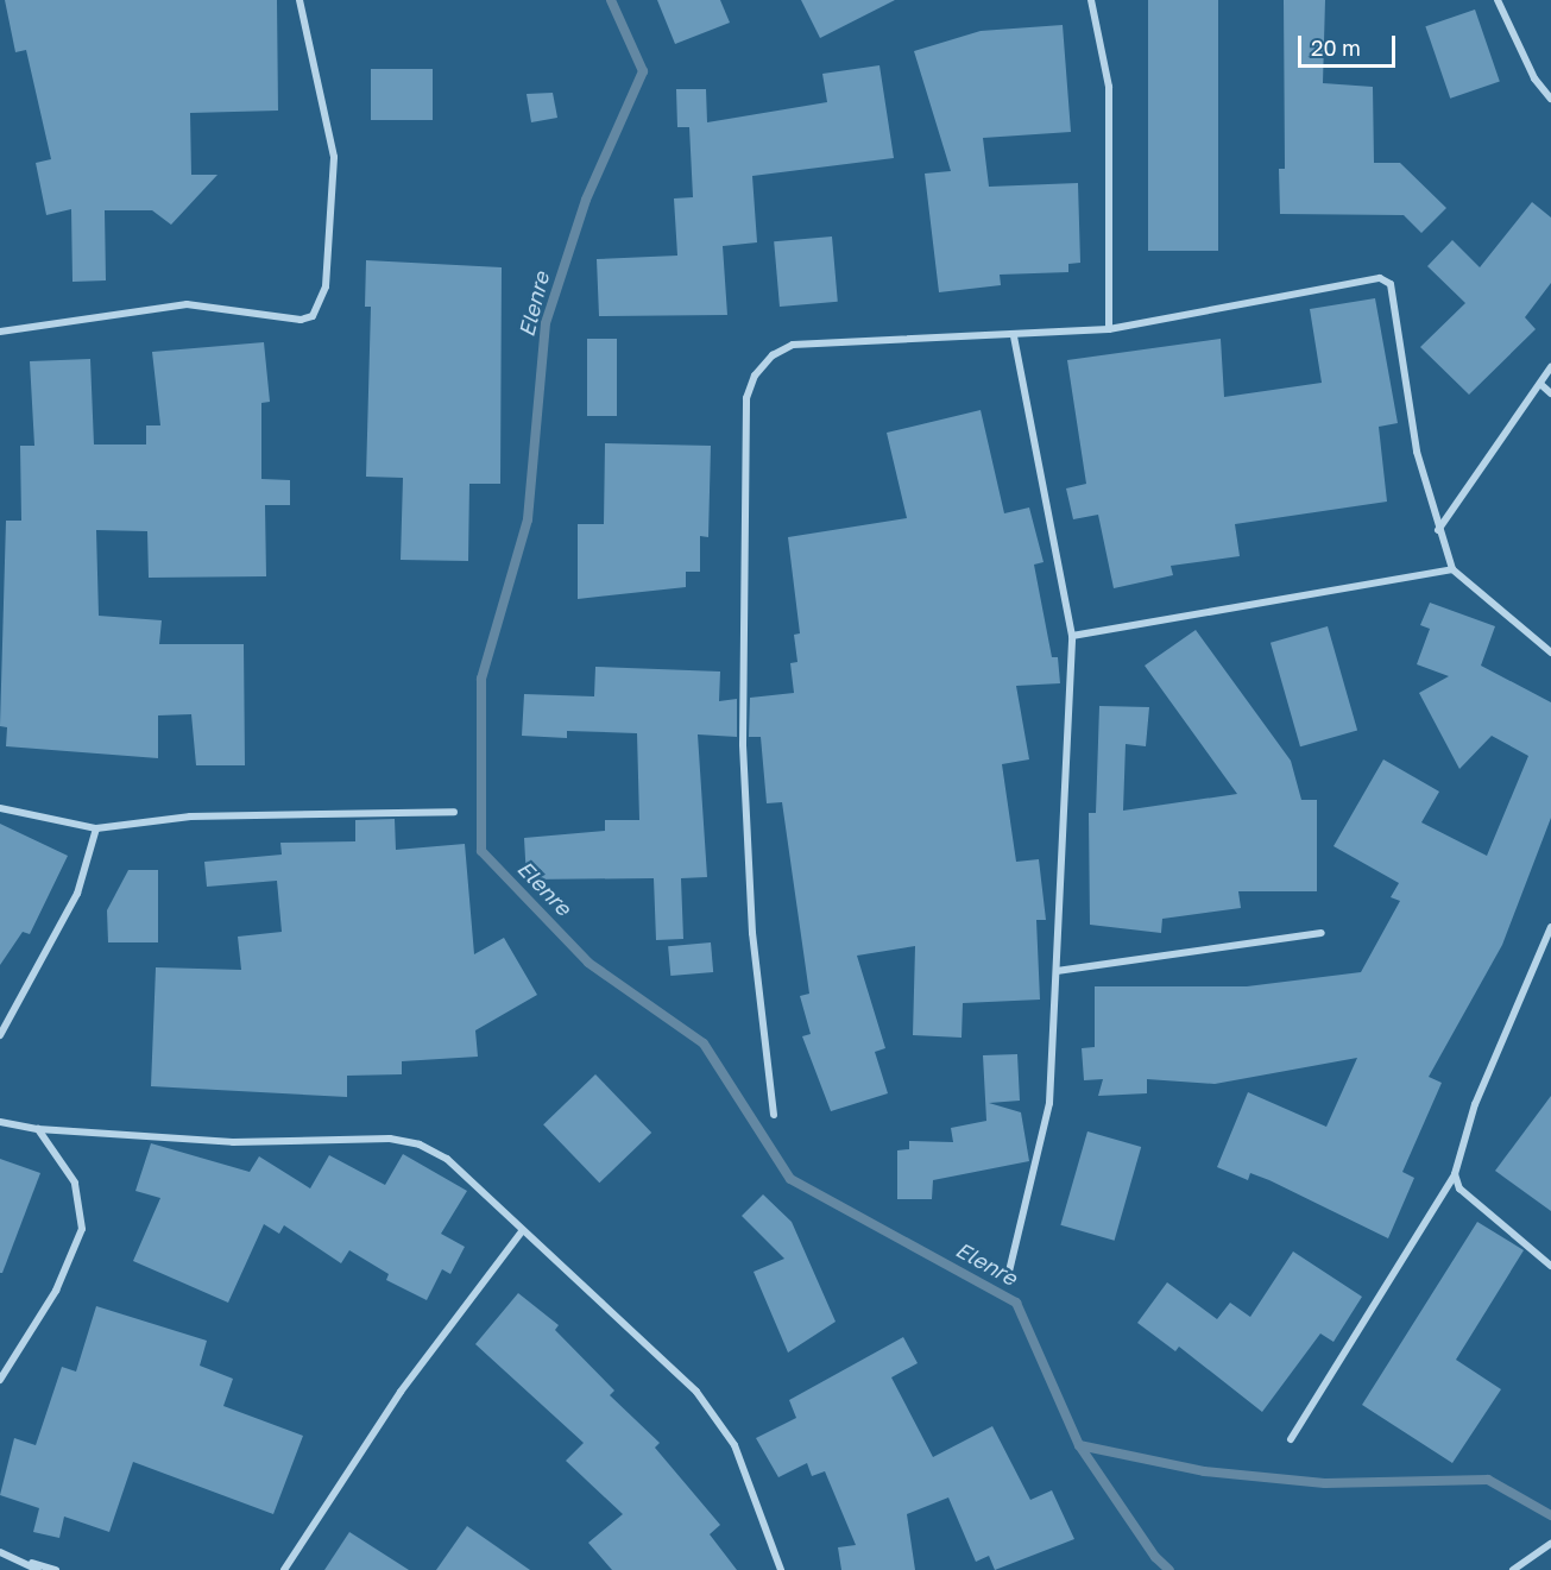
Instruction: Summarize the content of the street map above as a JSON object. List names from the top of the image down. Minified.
{"water":["Elenre"],"scale_bar":"20 m"}
